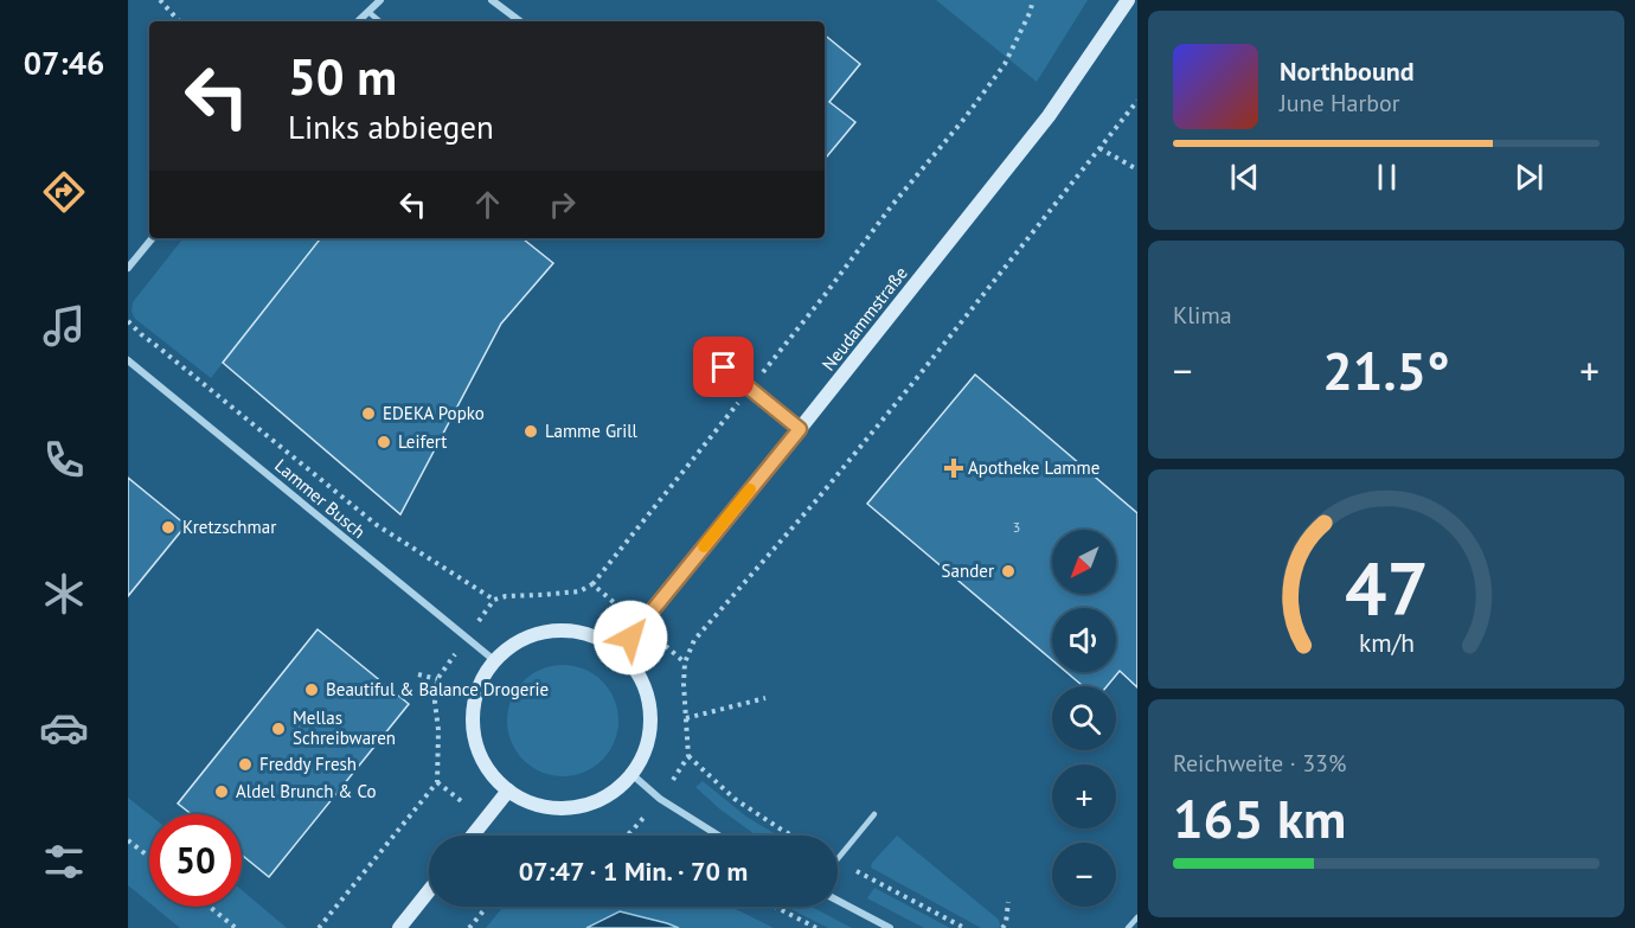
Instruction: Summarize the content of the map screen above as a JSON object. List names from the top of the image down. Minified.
{"streets":{"main road":["Neudammstraße"],"street":["Lammer Busch"]},"crossings":[["Neudammstraße","Lammer Busch"]],"places":{"other":["EDEKA Popko","Lamme Grill","Leifert","Kretzschmar","Sander","Beautiful & Balance Drogerie","Mellas Schreibwaren","Freddy Fresh","Aldel Brunch & Co"],"health":["Apotheke Lamme"]},"house_numbers":["3"],"north":"bottom left","page":{"tabs":"07:46","turn":["50 m","Links abbiegen"],"song":["Northbound","June Harbor"],"tile":["Klima",["Reichweite · 33%","165 km"]],"heat":["−","21.5°","+"],"map_buttons":["+","−"],"limit":"50","trip":"07:47 · 1 Min. · 70 m","gauge":["47","km/h"]}}
